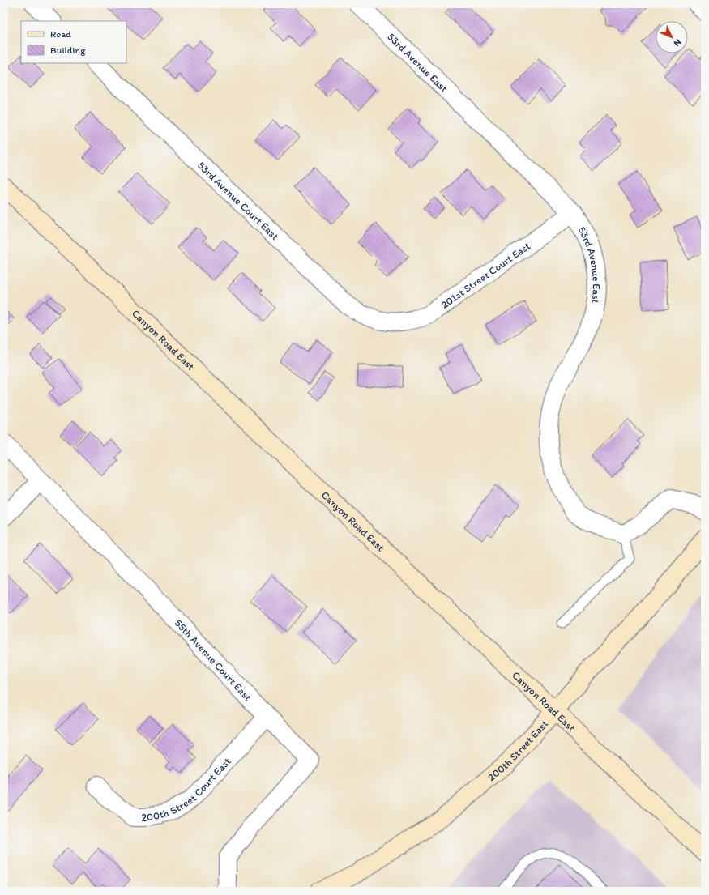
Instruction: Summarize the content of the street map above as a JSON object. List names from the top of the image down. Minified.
{"streets":{"main road":["Canyon Road East","200th Street East"],"street":["53rd Avenue East","53rd Avenue Court East","201st Street Court East","55th Avenue Court East","200th Street Court East"]},"crossings":[["53rd Avenue East","201st Street Court East"],["53rd Avenue Court East","201st Street Court East"],["Canyon Road East","200th Street East"],["55th Avenue Court East","200th Street Court East"]],"legend":["Road","Building"],"north":"bottom right"}
